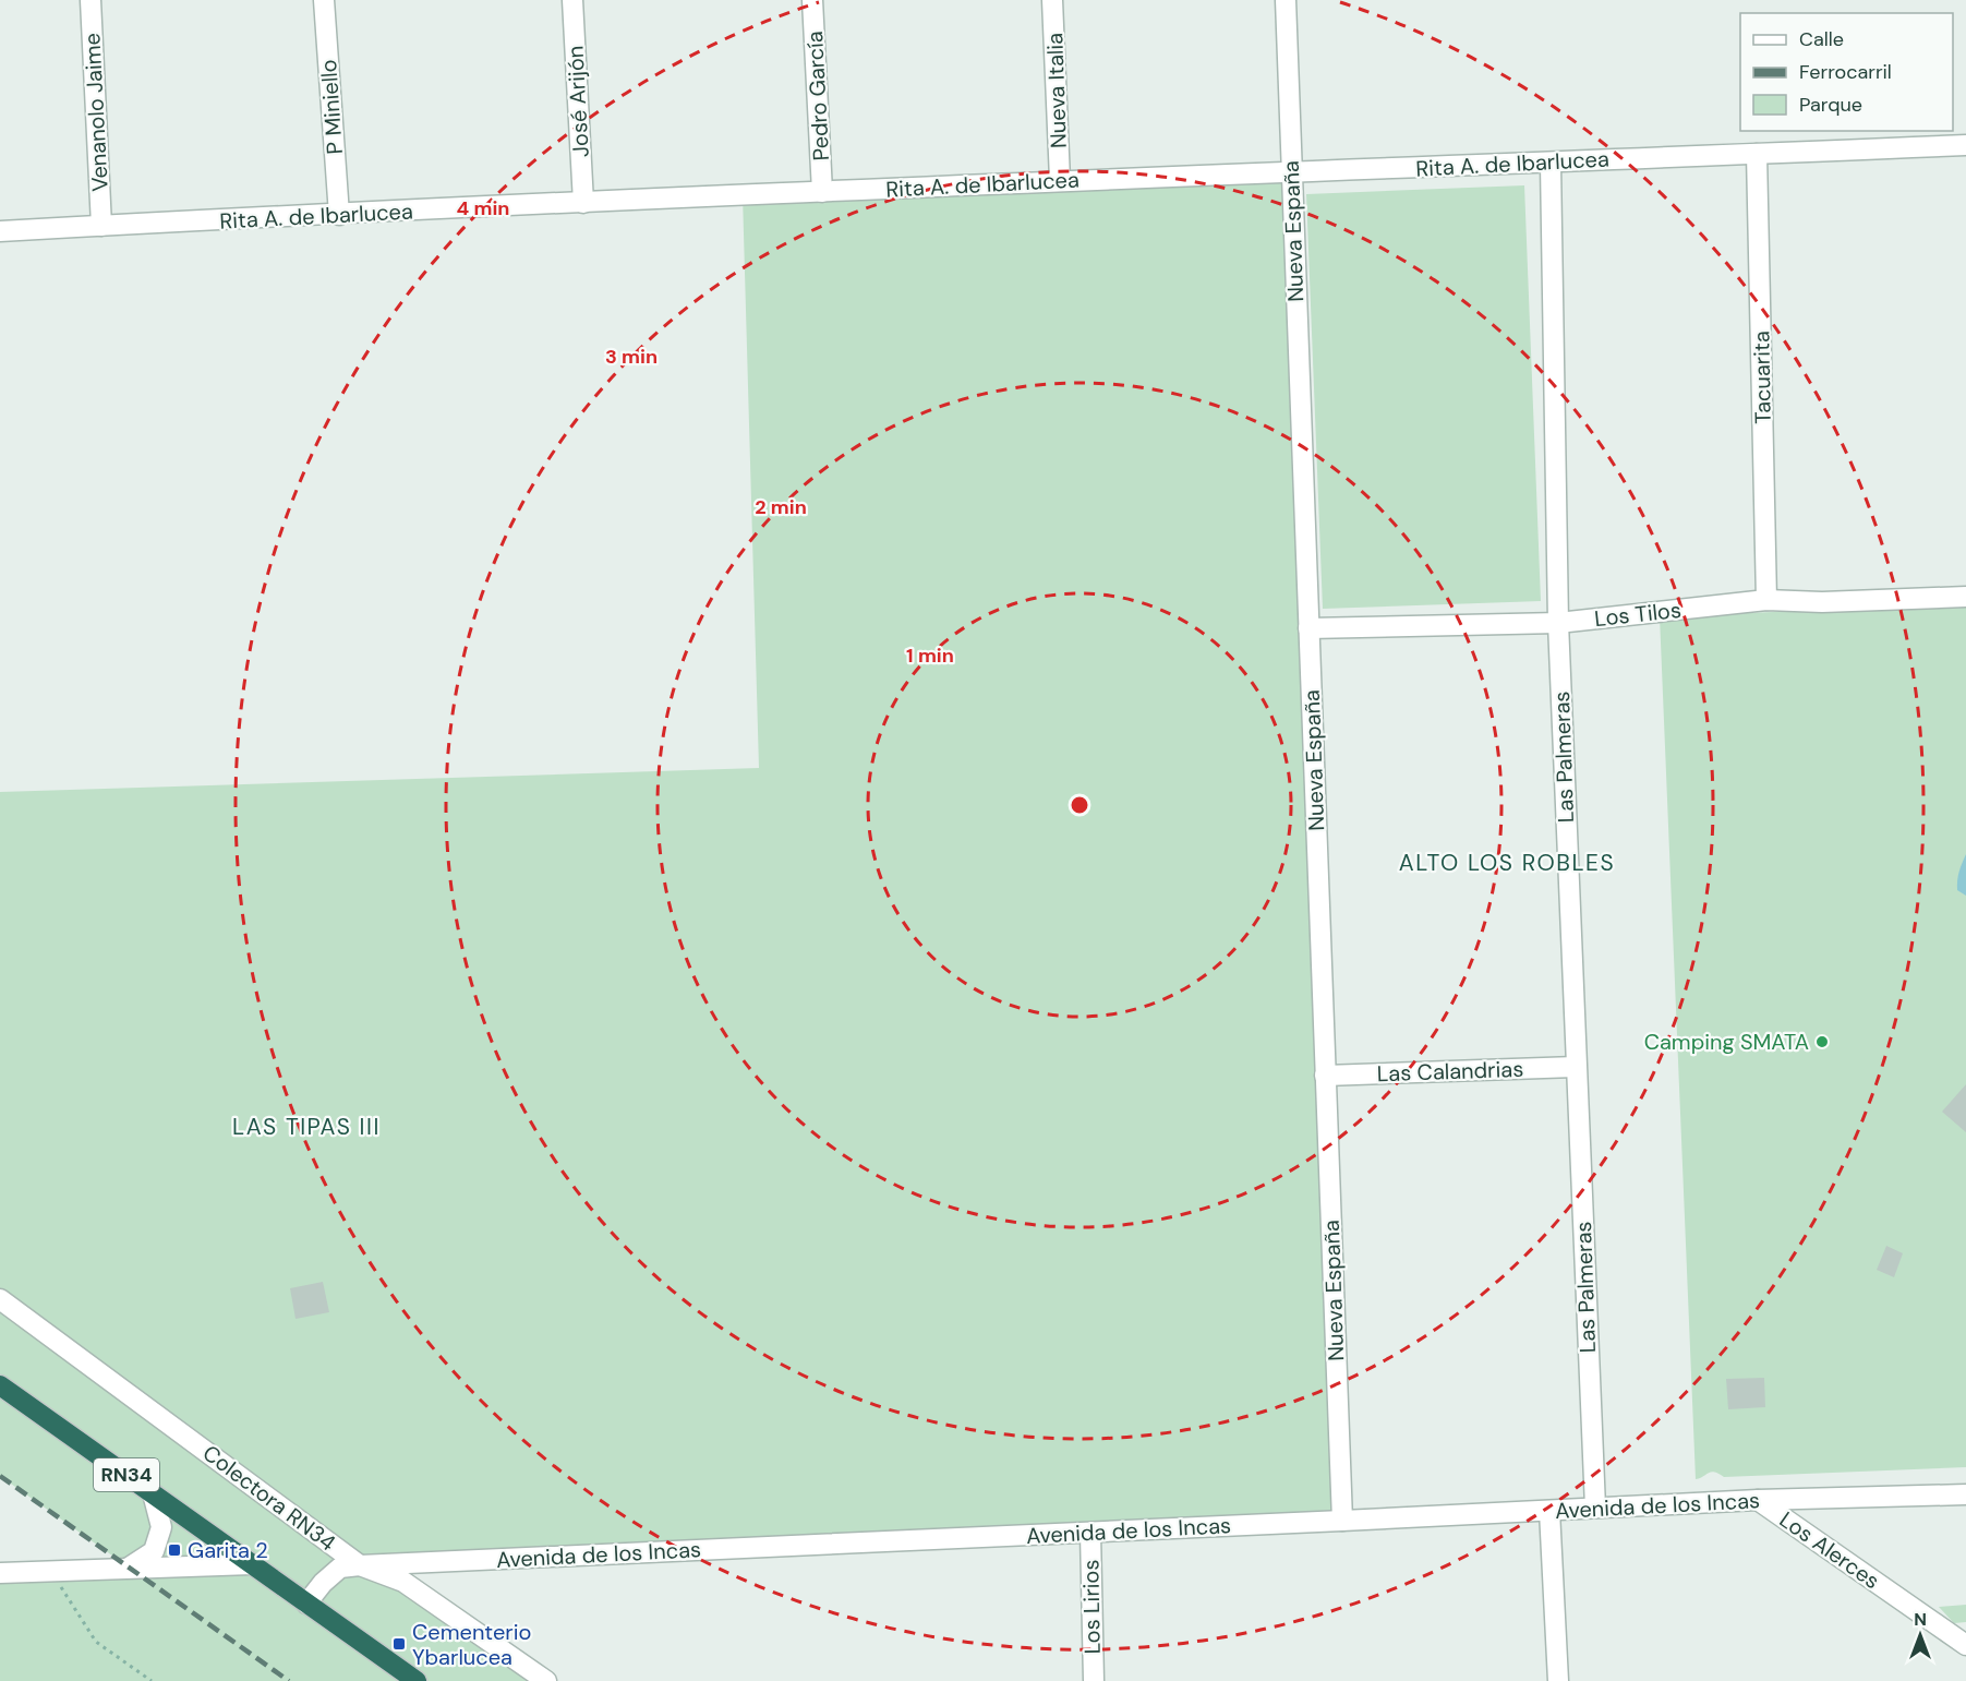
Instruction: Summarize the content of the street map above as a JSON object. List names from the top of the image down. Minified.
{"streets":{"highway":["RN34"],"street":["Nueva Italia","Pedro García","José Arijón","P Miniello","Venanolo Jaime","Rita A. de Ibarlucea","Nueva España","Tacuarita","Los Tilos","Las Palmeras","Las Calandrias","Colectora RN34","Avenida de los Incas","Los Alerces","Los Lirios"]},"crossings":[["Nueva Italia","Rita A. de Ibarlucea"],["Pedro García","Rita A. de Ibarlucea"],["José Arijón","Rita A. de Ibarlucea"],["P Miniello","Rita A. de Ibarlucea"],["Venanolo Jaime","Rita A. de Ibarlucea"],["Rita A. de Ibarlucea","Nueva España"],["Rita A. de Ibarlucea","Tacuarita"],["Rita A. de Ibarlucea","Las Palmeras"],["Nueva España","Los Tilos"],["Nueva España","Las Calandrias"],["Nueva España","Avenida de los Incas"],["Tacuarita","Los Tilos"],["Los Tilos","Las Palmeras"],["Las Palmeras","Las Calandrias"],["Las Palmeras","Avenida de los Incas"],["RN34","Avenida de los Incas"],["Colectora RN34","Avenida de los Incas"],["Avenida de los Incas","Los Alerces"],["Avenida de los Incas","Los Lirios"]],"districts":["ALTO LOS ROBLES","LAS TIPAS III"],"places":{"other":["Camping SMATA"],"transit":["Garita 2","Cementerio Ybarlucea"]},"legend":["Calle","Ferrocarril","Parque"],"north":"top","rings":["4 min","3 min","2 min","1 min"]}
